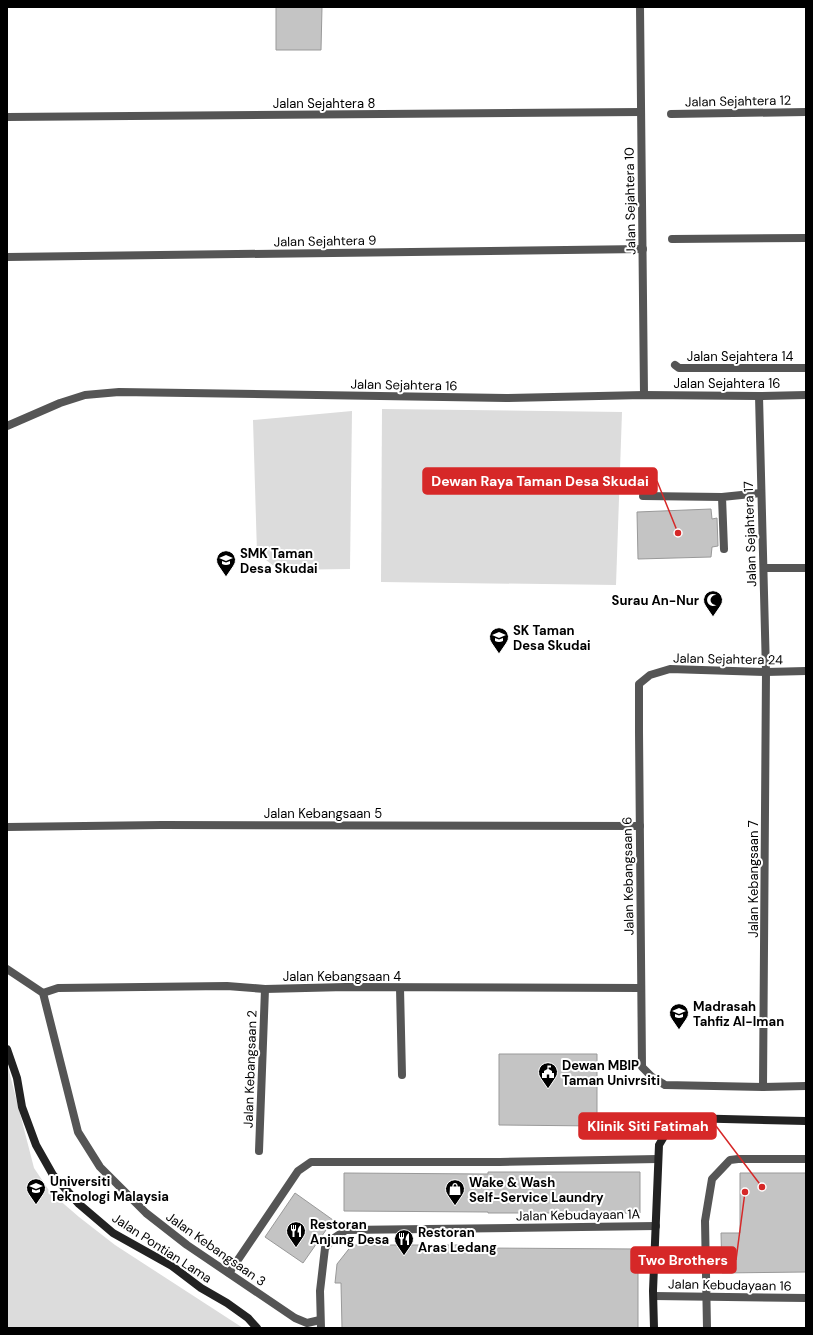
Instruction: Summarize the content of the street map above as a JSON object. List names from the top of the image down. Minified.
{"streets":{"street":["Jalan Sejahtera 12","Jalan Sejahtera 8","Jalan Sejahtera 10","Jalan Sejahtera 9","Jalan Sejahtera 14","Jalan Sejahtera 16","Jalan Sejahtera 17","Jalan Sejahtera 24","Jalan Kebangsaan 5","Jalan Kebangsaan 6","Jalan Kebangsaan 7","Jalan Kebangsaan 4","Jalan Kebangsaan 2","Jalan Kebudayaan 1A","Jalan Pontian Lama","Jalan Kebangsaan 3","Jalan Kebudayaan 16"]},"crossings":[["Jalan Sejahtera 8","Jalan Sejahtera 10"],["Jalan Sejahtera 10","Jalan Sejahtera 9"],["Jalan Sejahtera 10","Jalan Sejahtera 16"],["Jalan Sejahtera 16","Jalan Sejahtera 17"],["Jalan Sejahtera 17","Jalan Sejahtera 24"],["Jalan Sejahtera 17","Jalan Kebangsaan 7"],["Jalan Sejahtera 24","Jalan Kebangsaan 6"],["Jalan Sejahtera 24","Jalan Kebangsaan 7"],["Jalan Kebangsaan 5","Jalan Kebangsaan 6"],["Jalan Kebangsaan 6","Jalan Kebangsaan 7"],["Jalan Kebangsaan 6","Jalan Kebangsaan 4"],["Jalan Kebangsaan 4","Jalan Kebangsaan 2"],["Jalan Kebangsaan 4","Jalan Kebangsaan 3"],["Jalan Kebudayaan 1A","Jalan Kebangsaan 3"]],"places":{"other":["Dewan Raya Taman Desa Skudai","Klinik Siti Fatimah","Two Brothers"],"school or university":["SMK Taman Desa Skudai","SK Taman Desa Skudai","Madrasah Tahfiz Al-Iman","Universiti Teknologi Malaysia"],"mosque":["Surau An-Nur"],"public building":["Dewan MBIP Taman Univrsiti"],"shop":["Wake & Wash Self-Service Laundry"],"restaurant":["Restoran Anjung Desa","Restoran Aras Ledang"]}}
